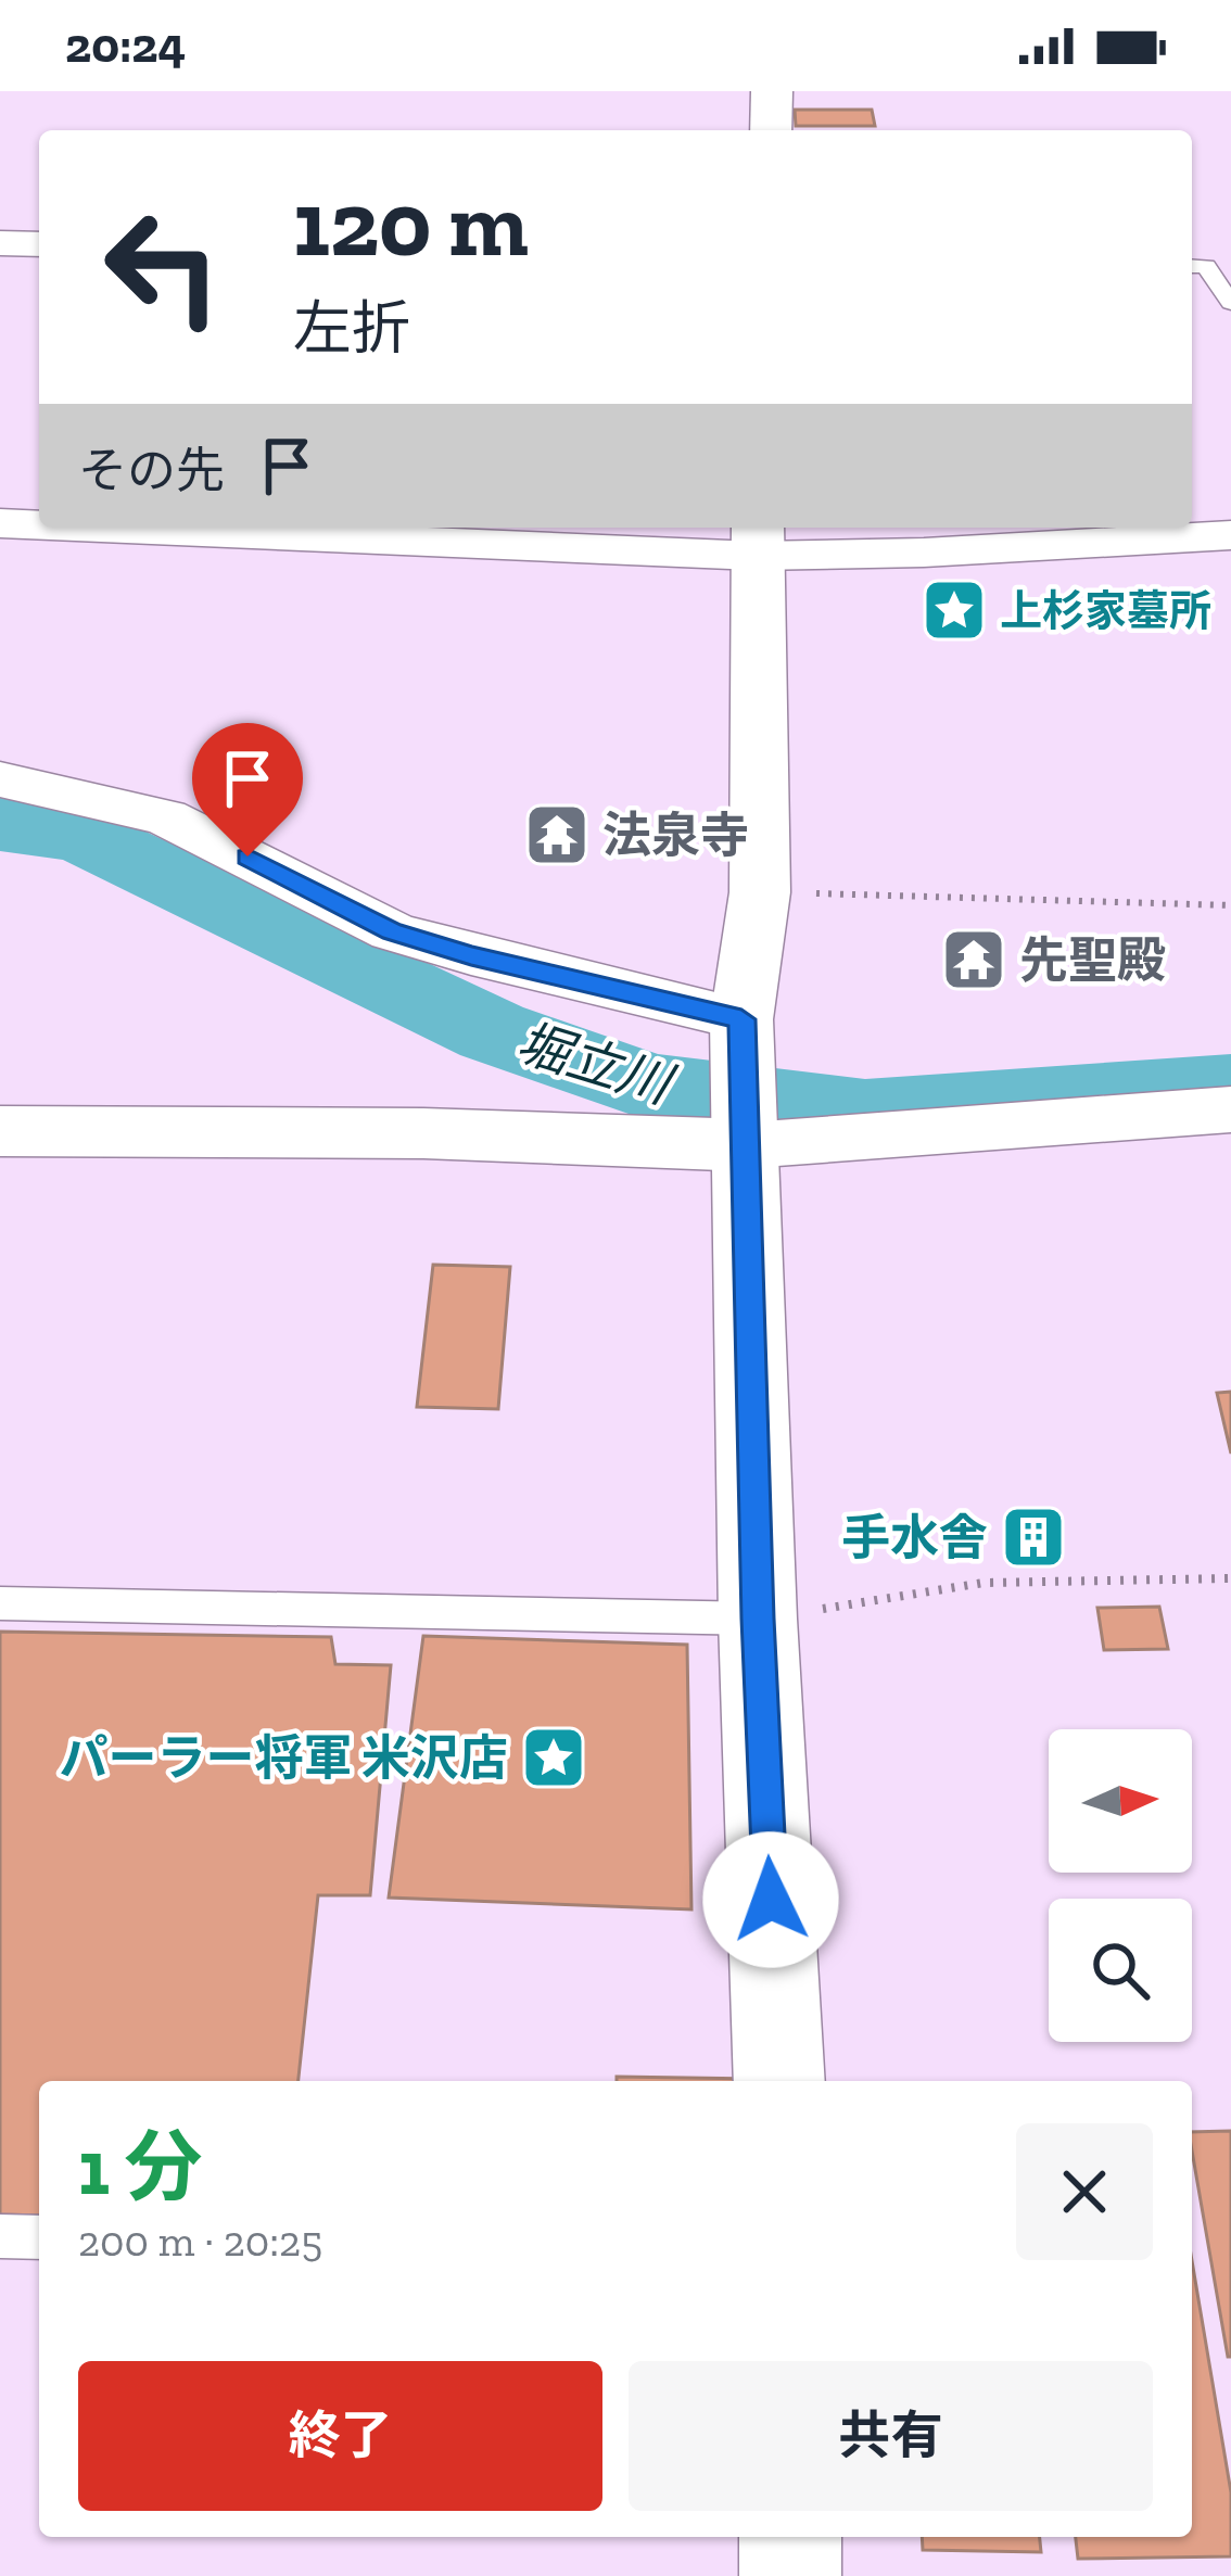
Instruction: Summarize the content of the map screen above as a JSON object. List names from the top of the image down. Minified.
{"water":["堀立川"],"places":{"place":["上杉家墓所","パーラー将軍 米沢店"],"temple":["法泉寺","先聖殿"],"building":["手水舎"]},"north":"right","page":{"status":"20:24","turn":["120 m","左折"],"then":"その先","heading":["1 分","200 m · 20:25"],"buttons":["終了","共有"]}}
